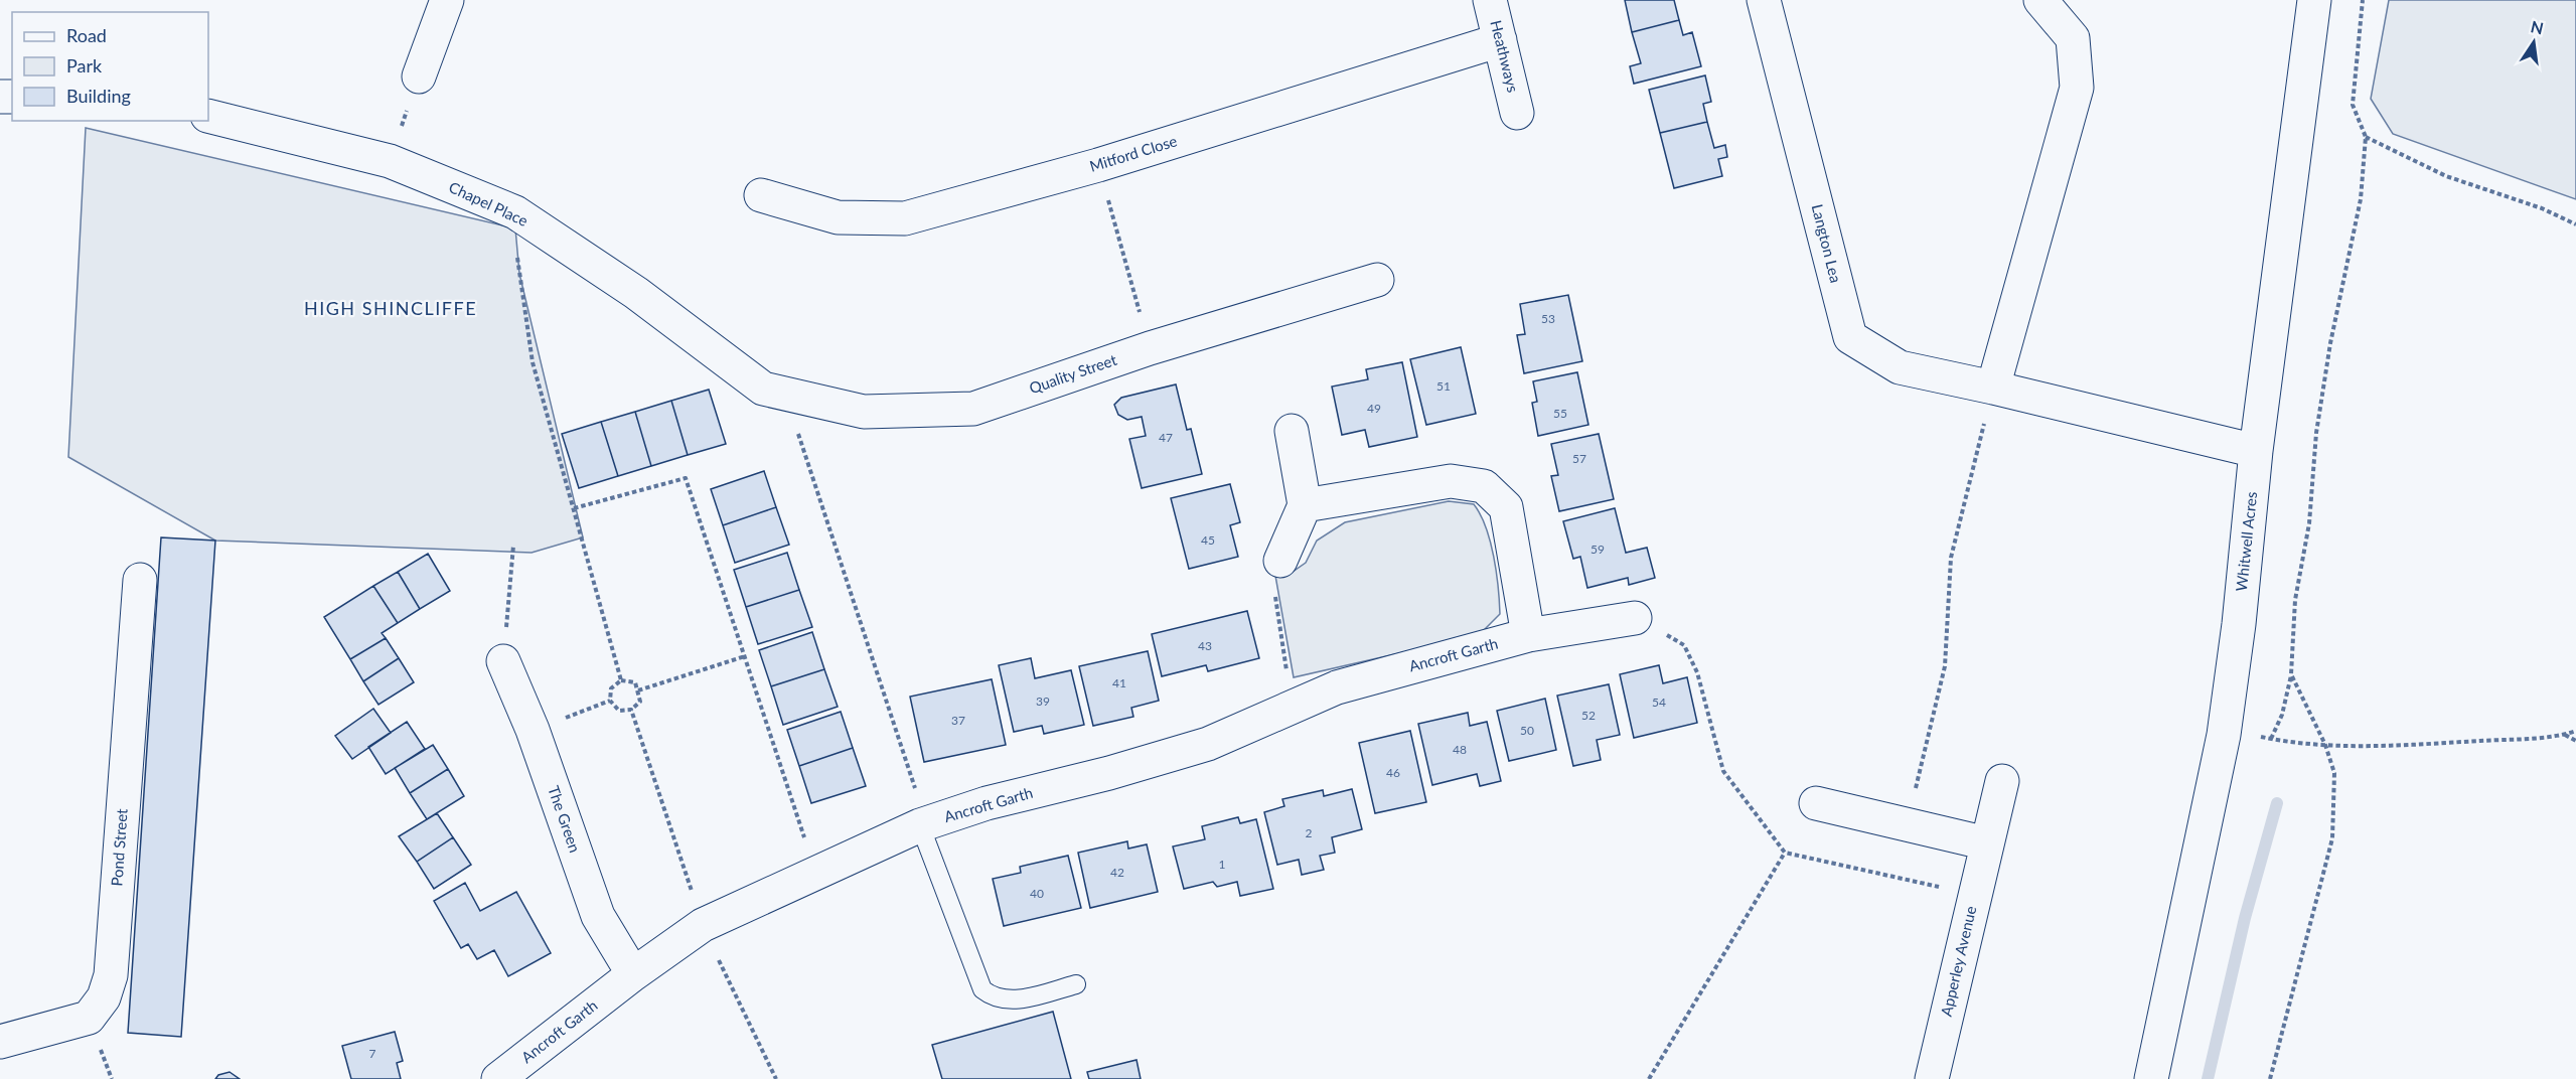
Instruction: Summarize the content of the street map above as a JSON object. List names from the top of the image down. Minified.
{"streets":{"street":["Heathways","Mitford Close","Chapel Place","Langton Lea","Quality Street","Whitwell Acres","Ancroft Garth","The Green","Pond Street","Apperley Avenue"]},"crossings":[["Heathways","Mitford Close"],["Chapel Place","Quality Street"],["Langton Lea","Whitwell Acres"],["Ancroft Garth","The Green"]],"districts":["HIGH SHINCLIFFE"],"house_numbers":["53","51","49","55","47","57","45","59","43","41","39","54","52","37","50","48","46","2","1","42","40","7"],"legend":["Road","Park","Building"],"north":"top"}
